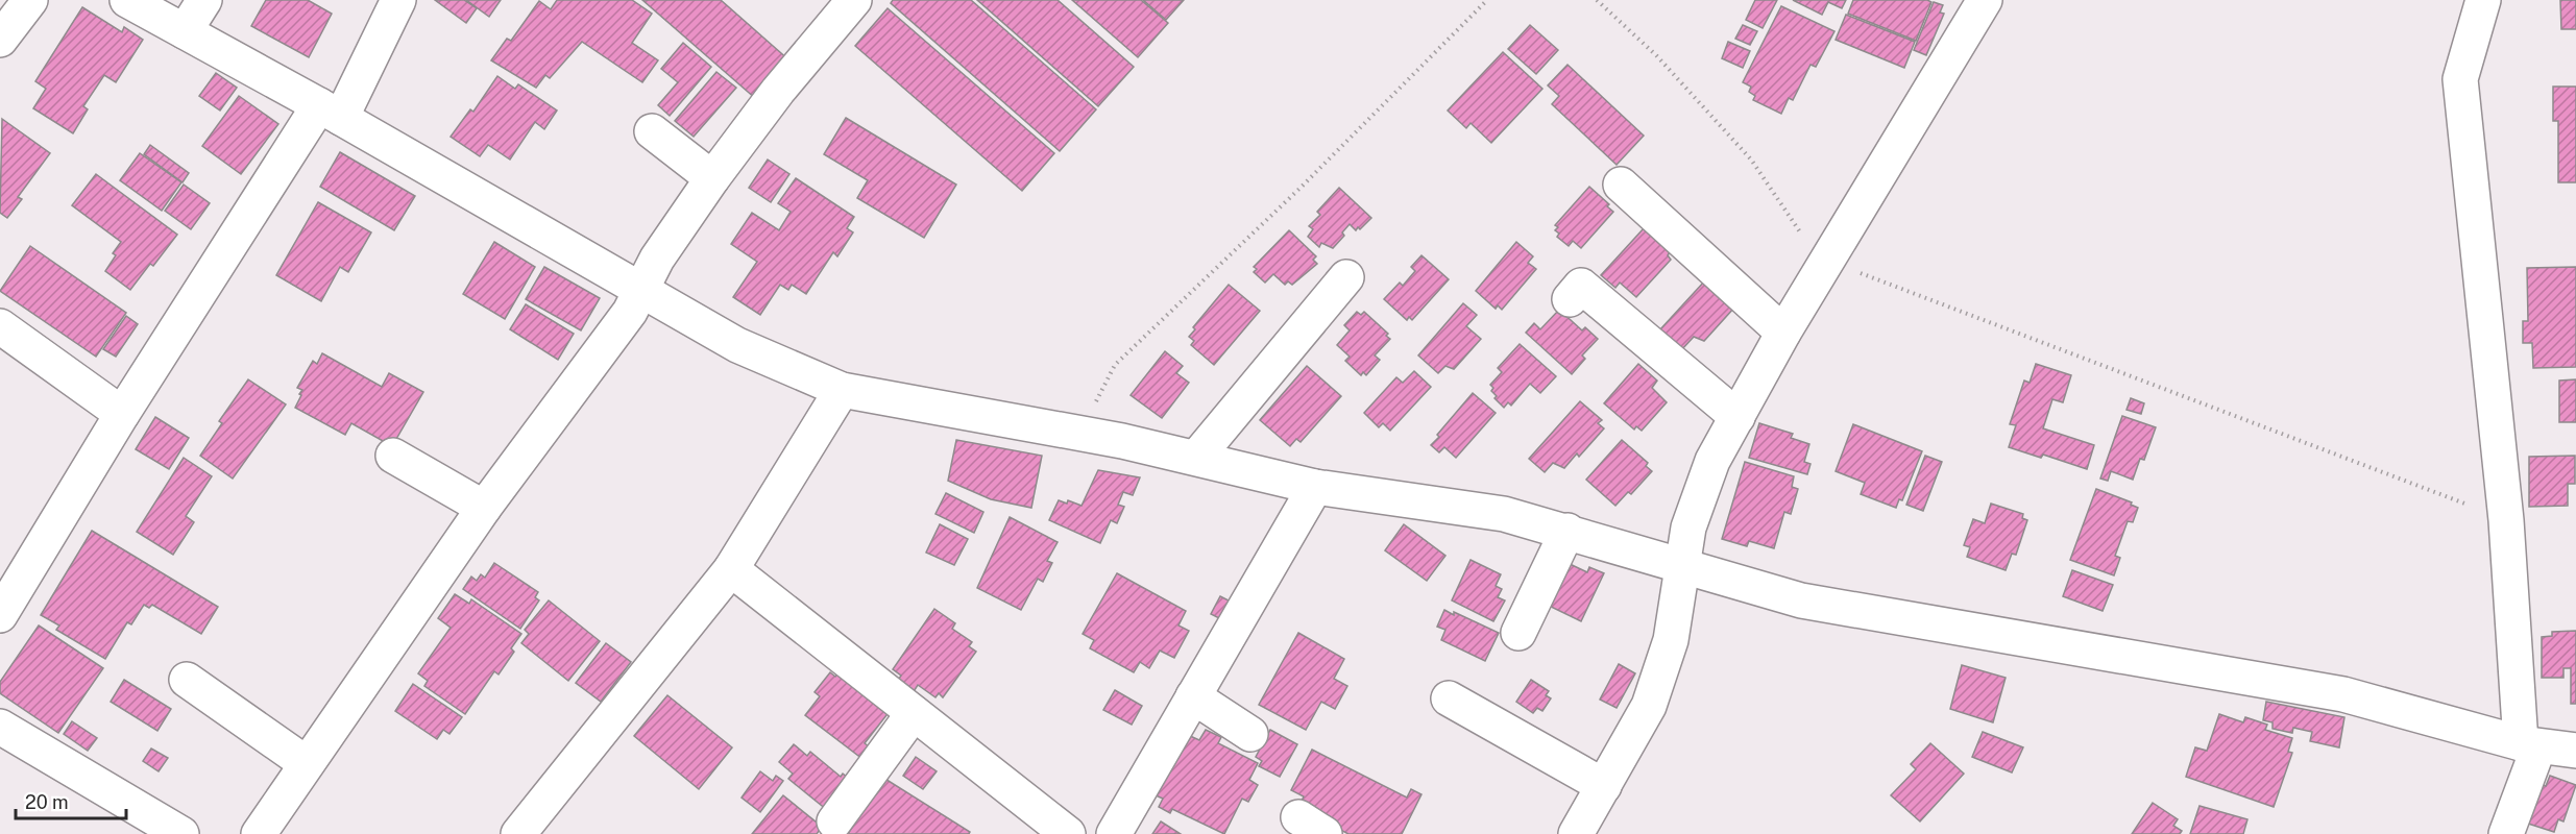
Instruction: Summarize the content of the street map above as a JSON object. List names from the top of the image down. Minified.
{"scale_bar":"20 m"}
